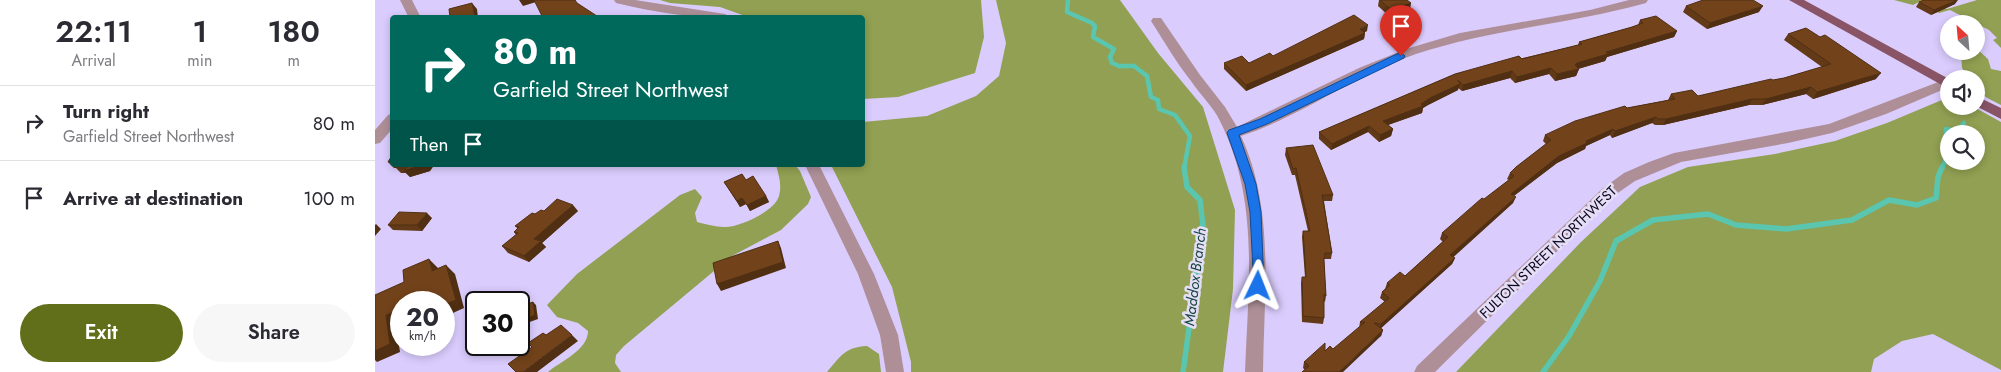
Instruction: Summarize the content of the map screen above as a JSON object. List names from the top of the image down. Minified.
{"streets":{"street":["FULTON STREET NORTHWEST"]},"water":["Maddox Branch"],"north":"top left","page":{"eta":["22:11","Arrival","1","min","180","m"],"turn":["80 m","Garfield Street Northwest"],"list":[{"name":"Turn right","note":"Garfield Street Northwest","value":"80 m"},{"name":"Arrive at destination","value":"100 m"}],"then":"Then","speed":"20 km/h","limit":"30","buttons":["Exit","Share"]}}
